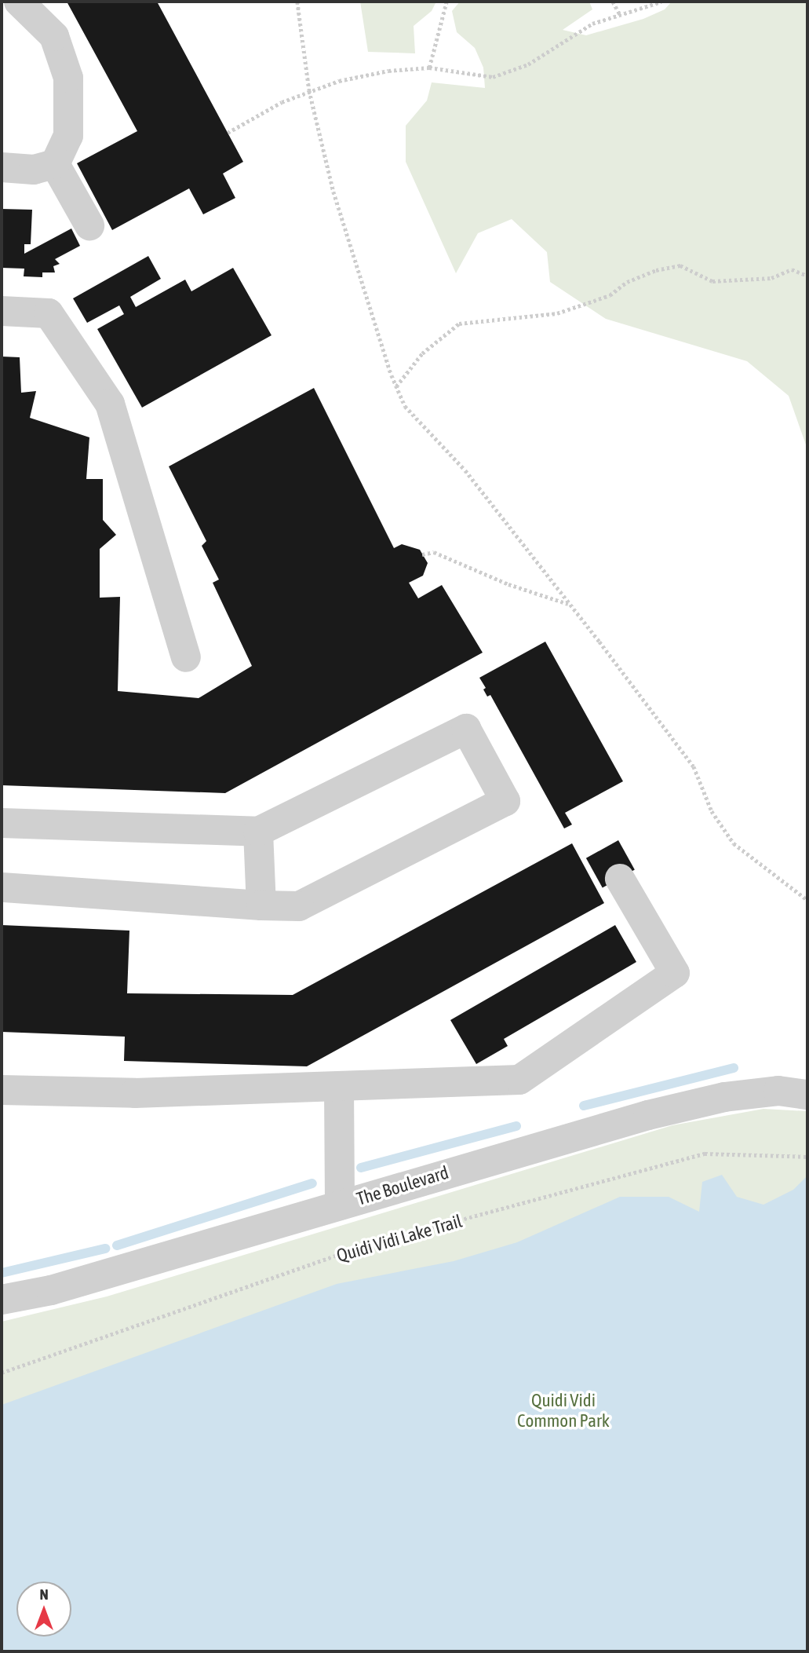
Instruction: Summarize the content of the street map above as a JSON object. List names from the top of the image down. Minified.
{"streets":{"street":["The Boulevard"],"path":["Quidi Vidi Lake Trail"]},"parks":["Quidi Vidi Common Park"],"north":"top"}
